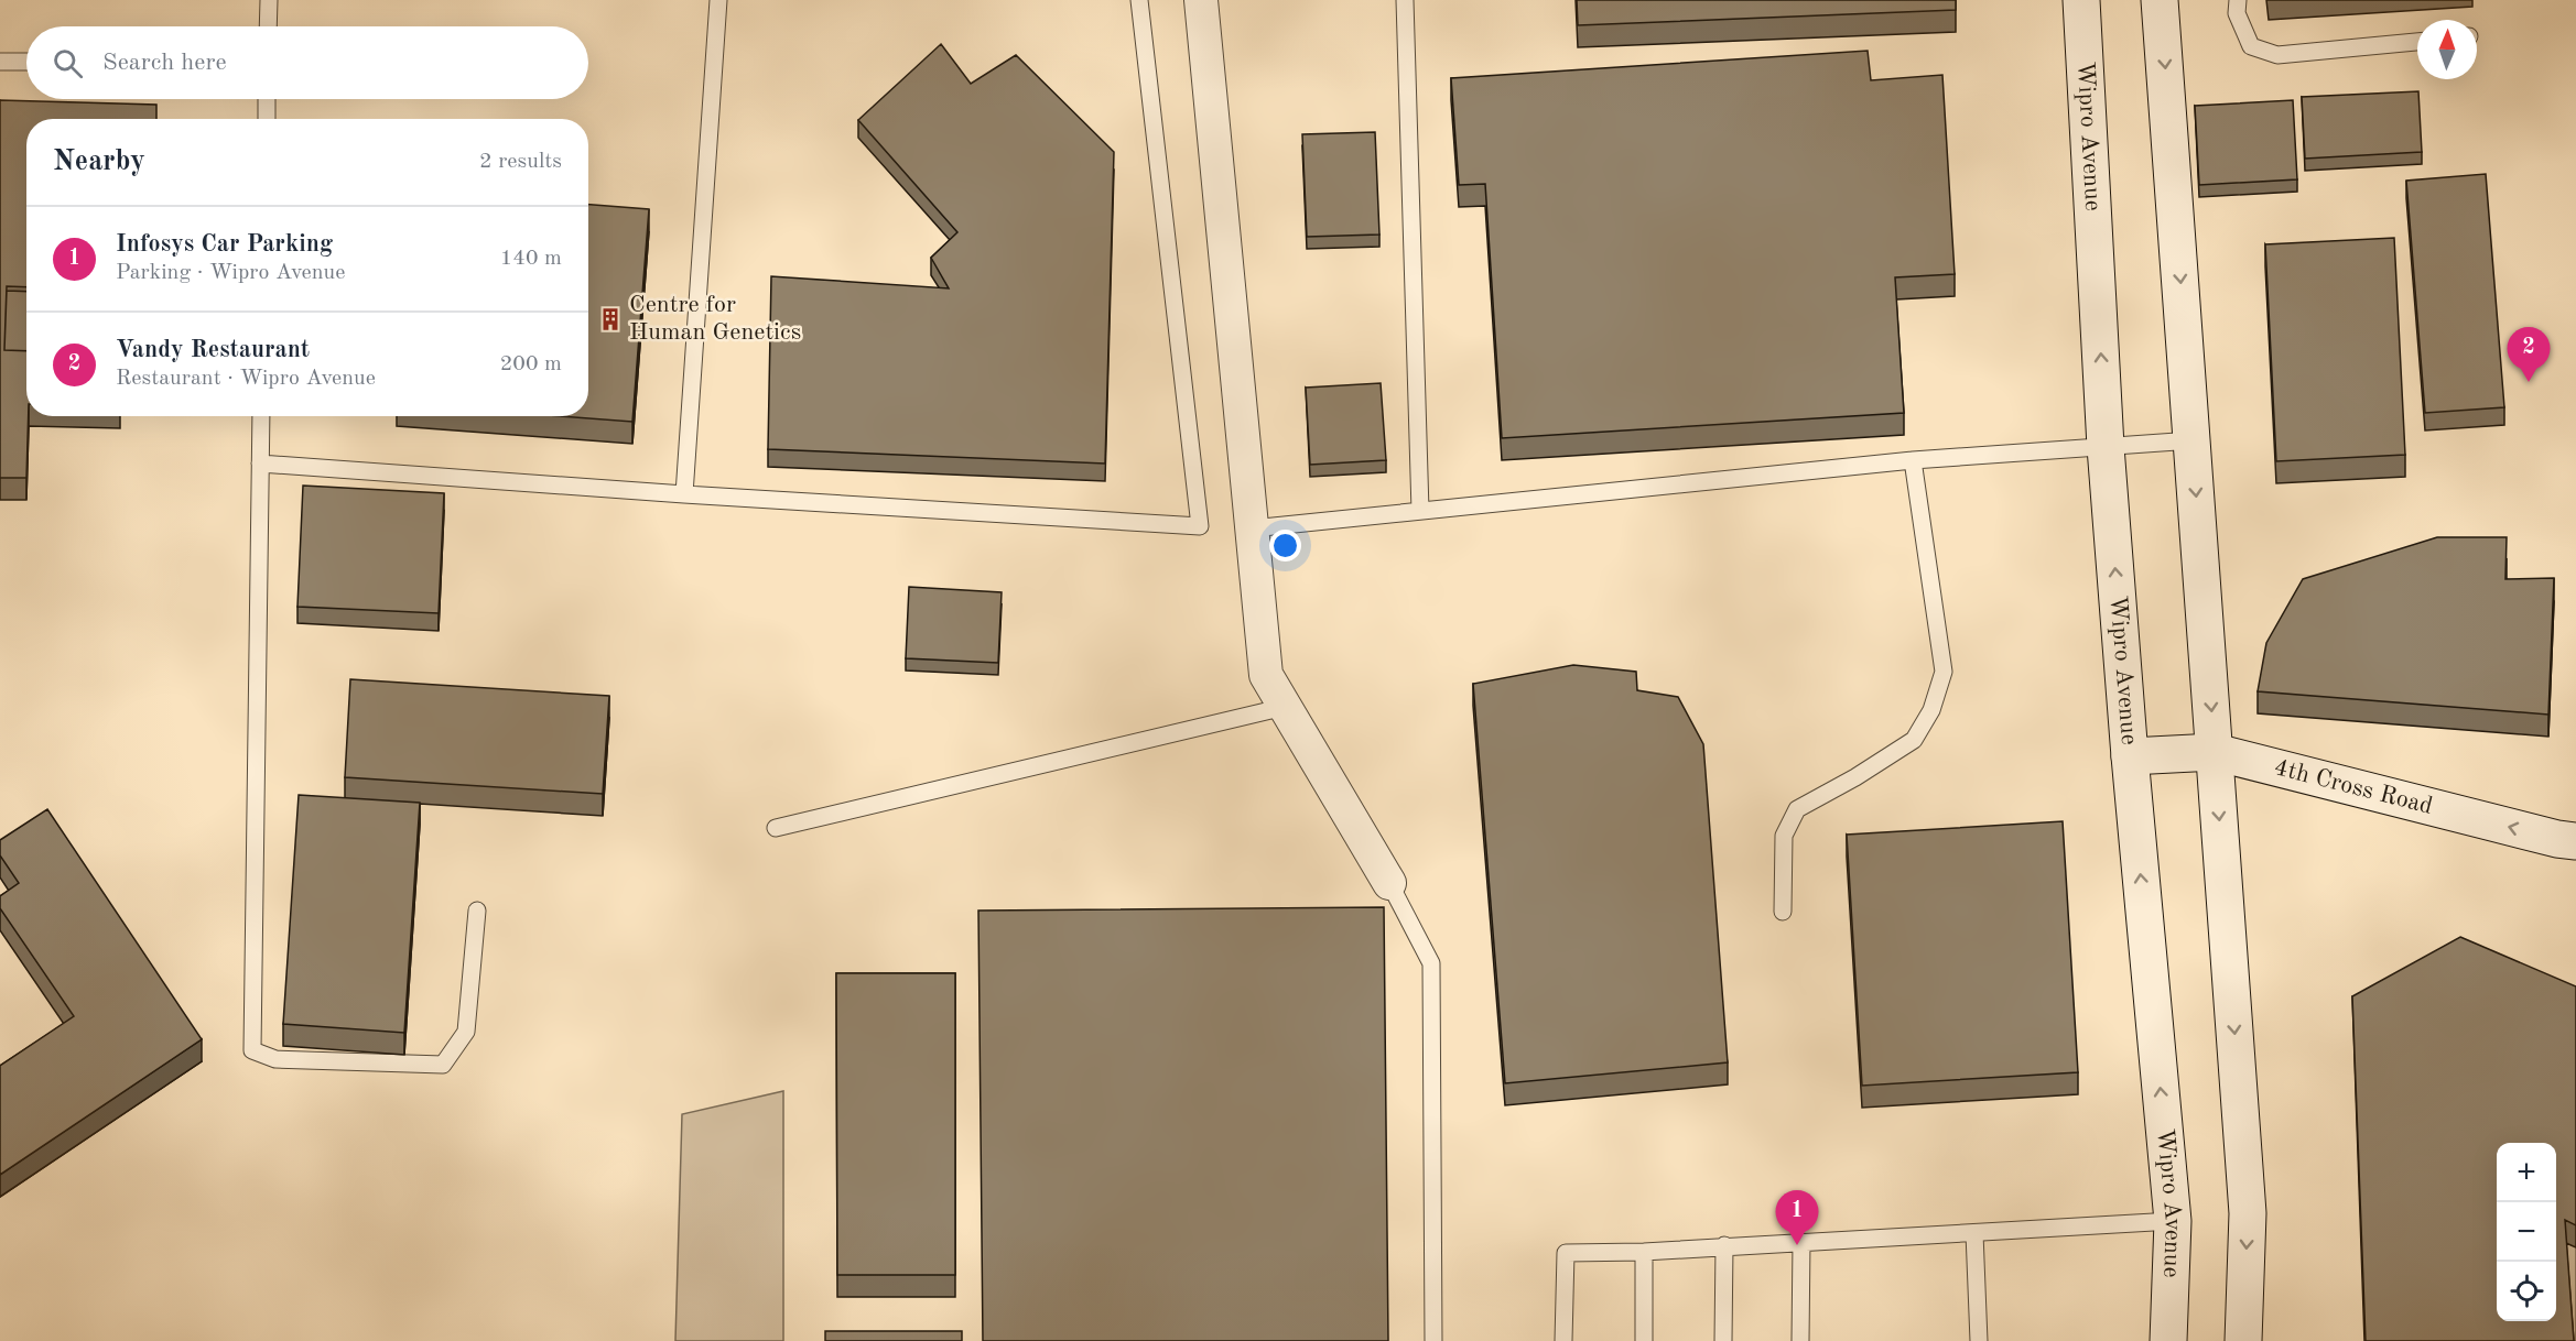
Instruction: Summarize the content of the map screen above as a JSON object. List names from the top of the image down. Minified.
{"streets":{"main road":["Wipro Avenue","4th Cross Road"]},"crossings":[["Wipro Avenue","4th Cross Road"]],"one_way":["4th Cross Road"],"places":{"building":["Centre for Human Genetics"]},"north":"top","page":{"search":"Search here","heading":["Nearby","2 results"],"list":[{"mark":"1","name":"Infosys Car Parking","note":"Parking · Wipro Avenue","value":"140 m"},{"mark":"2","name":"Vandy Restaurant","note":"Restaurant · Wipro Avenue","value":"200 m"}],"pins":["2","1"],"map_buttons":["+","−"]}}
